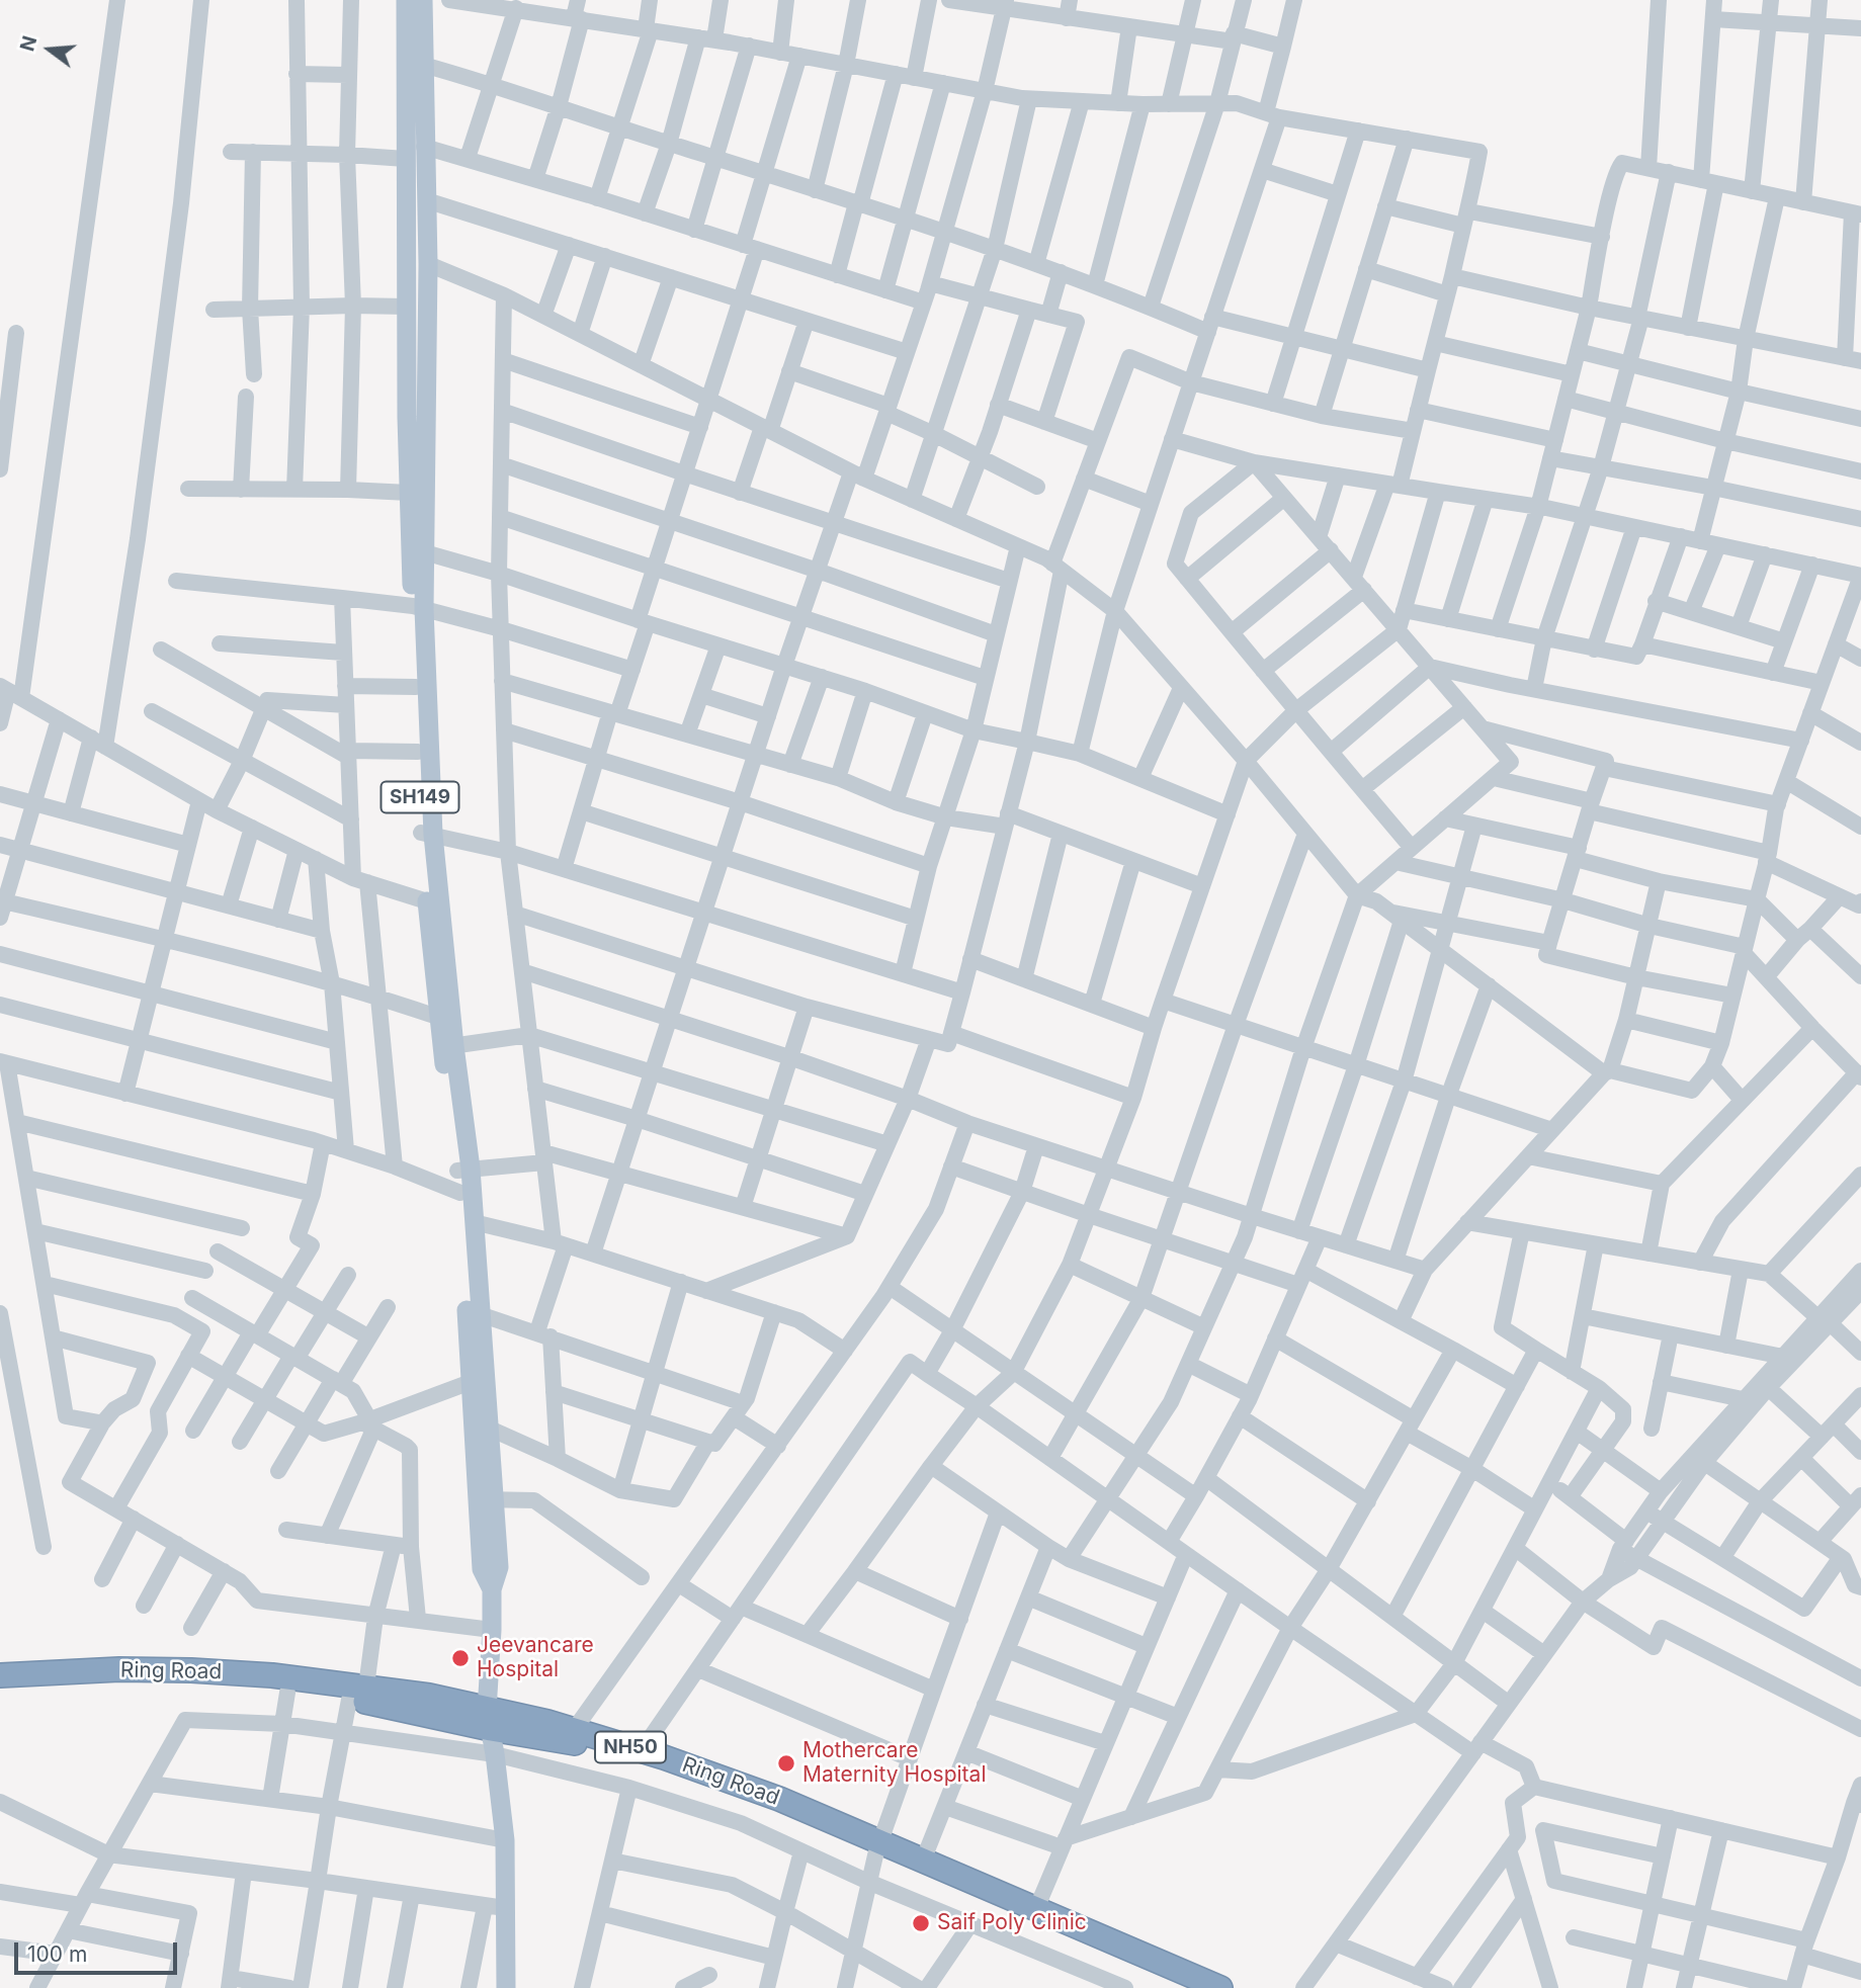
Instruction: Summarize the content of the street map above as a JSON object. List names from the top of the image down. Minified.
{"streets":{"highway":["Ring Road","NH50"],"main road":["SH149"]},"crossings":[["SH149","Ring Road"]],"places":["Jeevancare Hospital","Mothercare Maternity Hospital","Saif Poly Clinic"],"scale_bar":"100 m","north":"left"}
